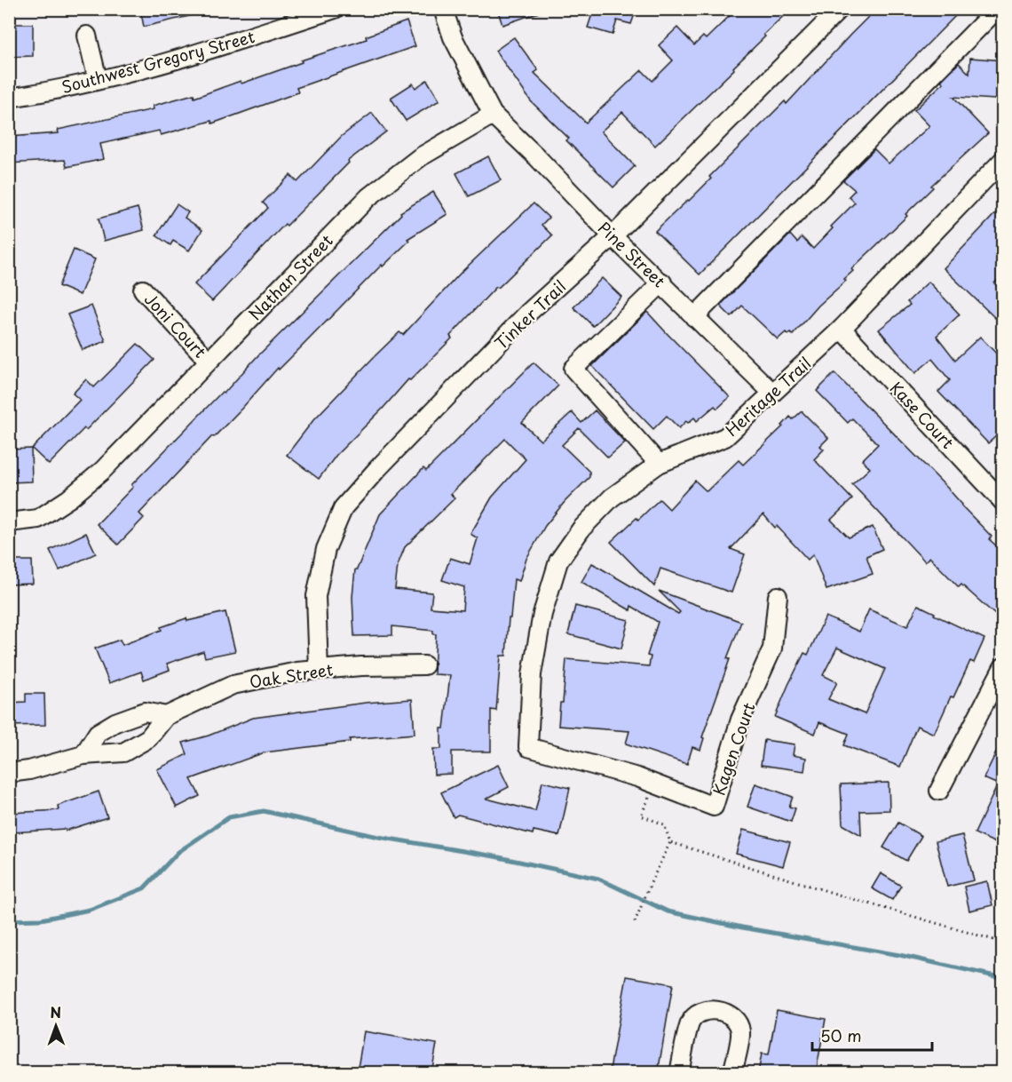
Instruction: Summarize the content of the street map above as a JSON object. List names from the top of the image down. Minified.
{"streets":{"street":["Southwest Gregory Street","Pine Street","Nathan Street","Tinker Trail","Joni Court","Heritage Trail","Kase Court","Oak Street","Kagen Court"]},"crossings":[["Pine Street","Nathan Street"],["Pine Street","Tinker Trail"],["Pine Street","Heritage Trail"],["Nathan Street","Joni Court"],["Tinker Trail","Oak Street"],["Heritage Trail","Kase Court"],["Heritage Trail","Kagen Court"]],"scale_bar":"50 m","north":"top"}
